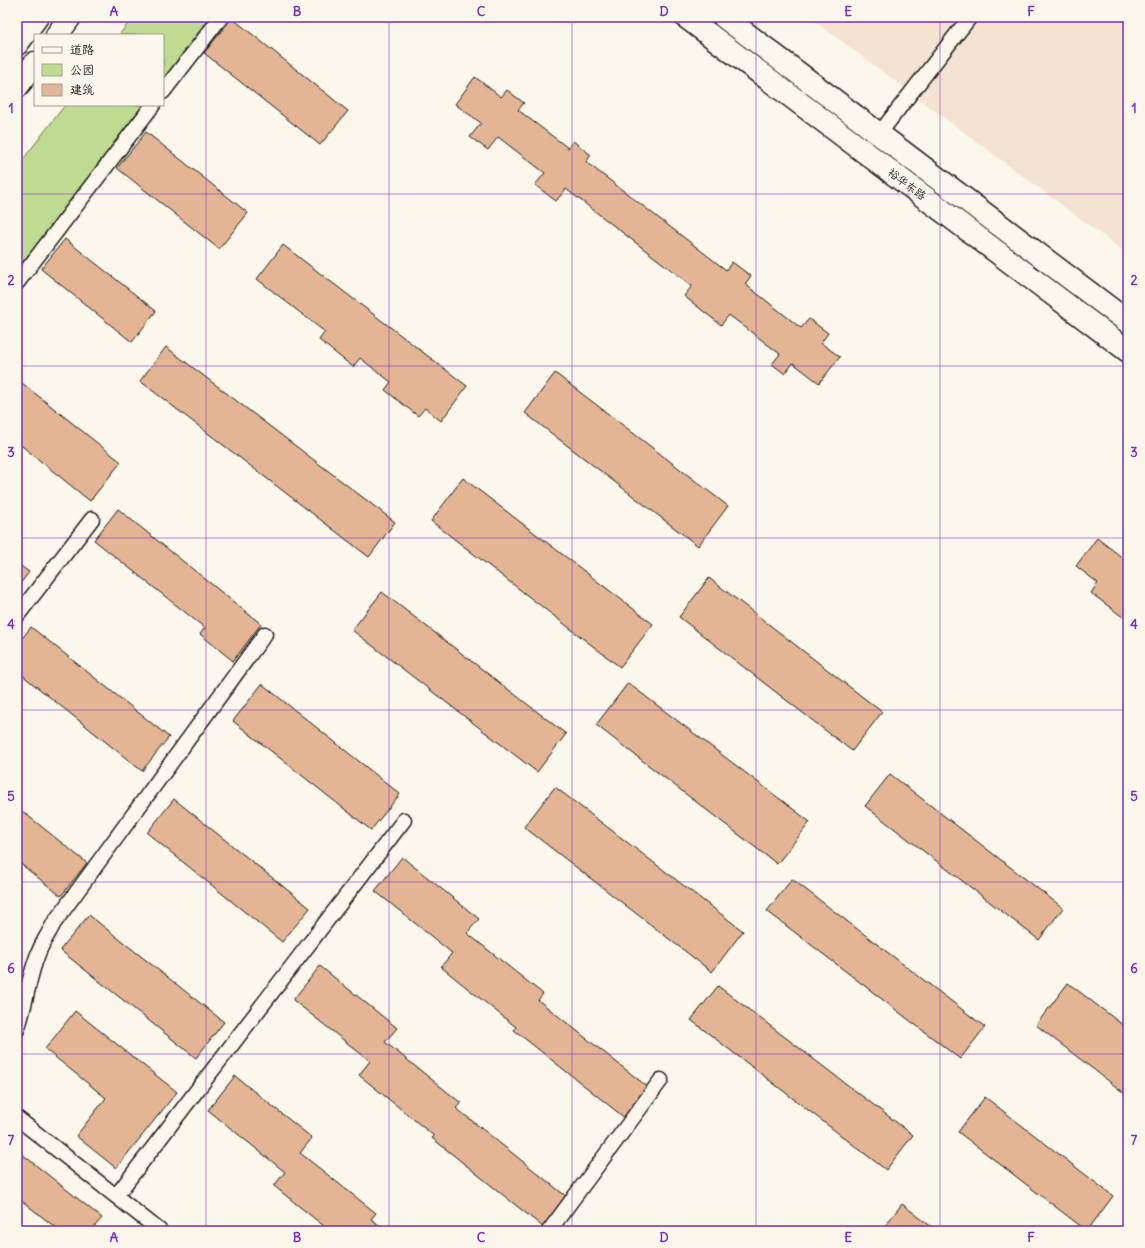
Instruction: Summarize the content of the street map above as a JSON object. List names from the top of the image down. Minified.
{"streets":{"street":["裕华东路"]},"legend":["道路","公园","建筑"],"grid":{"columns":["A","B","C","D","E","F"],"rows":["1","2","3","4","5","6","7"]}}
